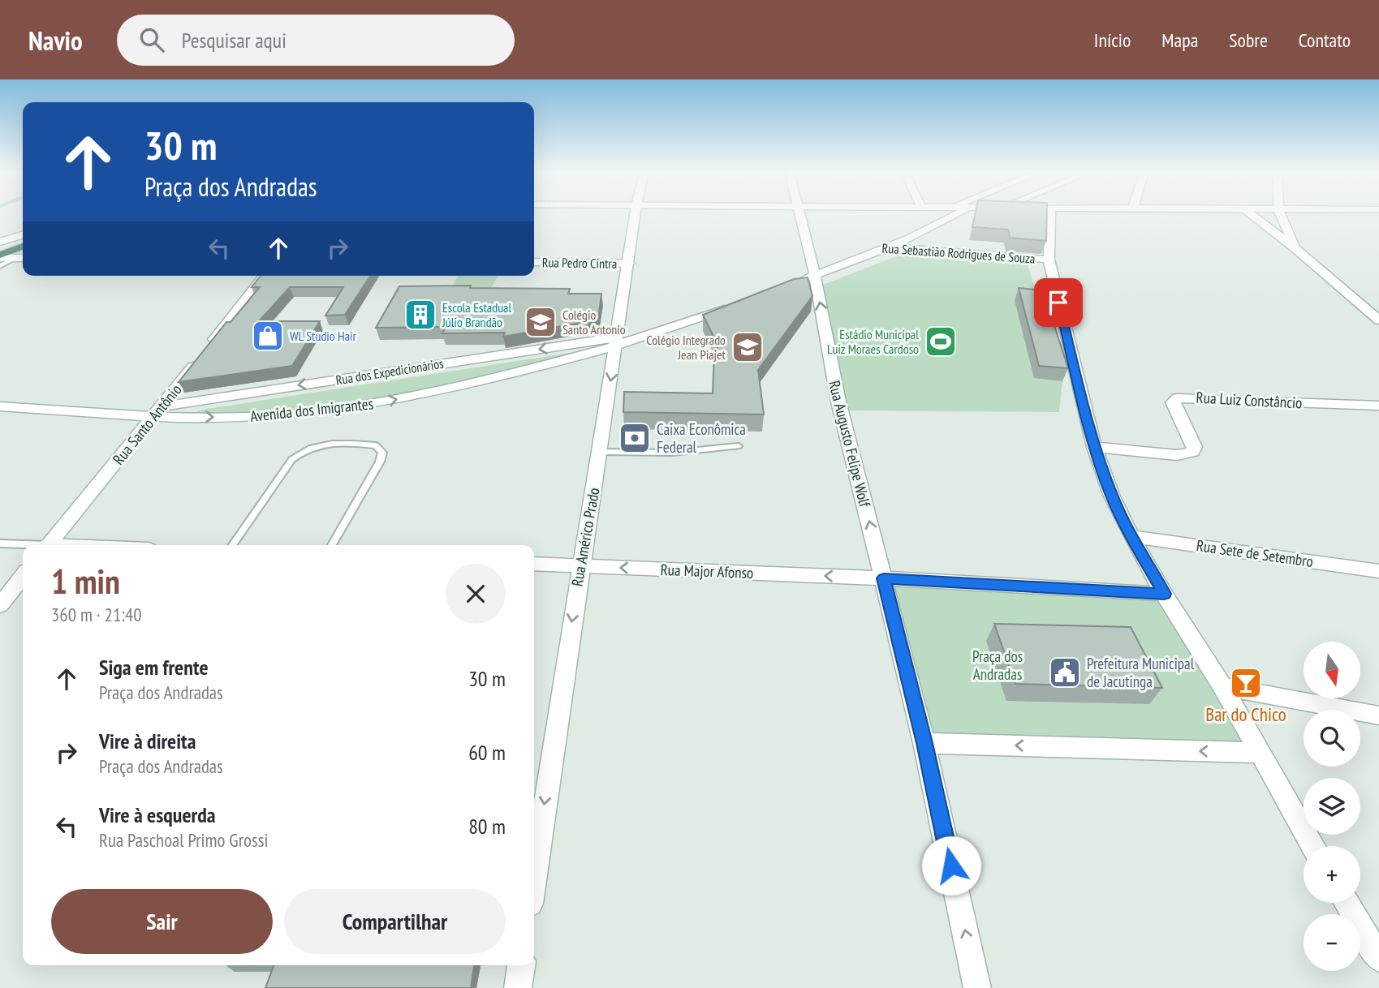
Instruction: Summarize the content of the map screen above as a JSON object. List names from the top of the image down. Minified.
{"streets":{"street":["Rua Sebastião Rodrigues de Souza","Rua Pedro Cintra","Rua dos Expedicionários","Rua Luiz Constâncio","Avenida dos Imigrantes","Rua Santo Antônio","Rua Augusto Felipe Wolf","Rua Américo Prado","Rua Sete de Setembro","Rua Major Afonso"]},"crossings":[["Rua Pedro Cintra","Rua Américo Prado"],["Rua dos Expedicionários","Avenida dos Imigrantes"],["Rua dos Expedicionários","Rua Santo Antônio"],["Rua dos Expedicionários","Rua Américo Prado"],["Avenida dos Imigrantes","Rua Santo Antônio"],["Avenida dos Imigrantes","Rua Américo Prado"],["Rua Augusto Felipe Wolf","Rua Major Afonso"],["Rua Américo Prado","Rua Major Afonso"]],"one_way":["Rua dos Expedicionários","Avenida dos Imigrantes","Rua Augusto Felipe Wolf","Rua Américo Prado","Rua Major Afonso"],"parks":["Praça dos Andradas"],"places":{"building":["Escola Estadual Júlio Brandão"],"school or university":["Colégio Santo Antonio","Colégio Integrado Jean Piajet"],"shop":["WL Studio Hair"],"sports":["Estádio Municipal Luiz Moraes Cardoso"],"bank":["Caixa Econômica Federal"],"public building":["Prefeitura Municipal de Jacutinga"],"bar":["Bar do Chico"]},"north":"bottom","page":{"header":"Navio","search":"Pesquisar aqui","nav":["Início","Mapa","Sobre","Contato"],"turn":["30 m","Praça dos Andradas"],"heading":["1 min","360 m · 21:40"],"map_buttons":["+","−"],"list":[{"name":"Siga em frente","note":"Praça dos Andradas","value":"30 m"},{"name":"Vire à direita","note":"Praça dos Andradas","value":"60 m"},{"name":"Vire à esquerda","note":"Rua Paschoal Primo Grossi","value":"80 m"}],"buttons":["Sair","Compartilhar"]}}
